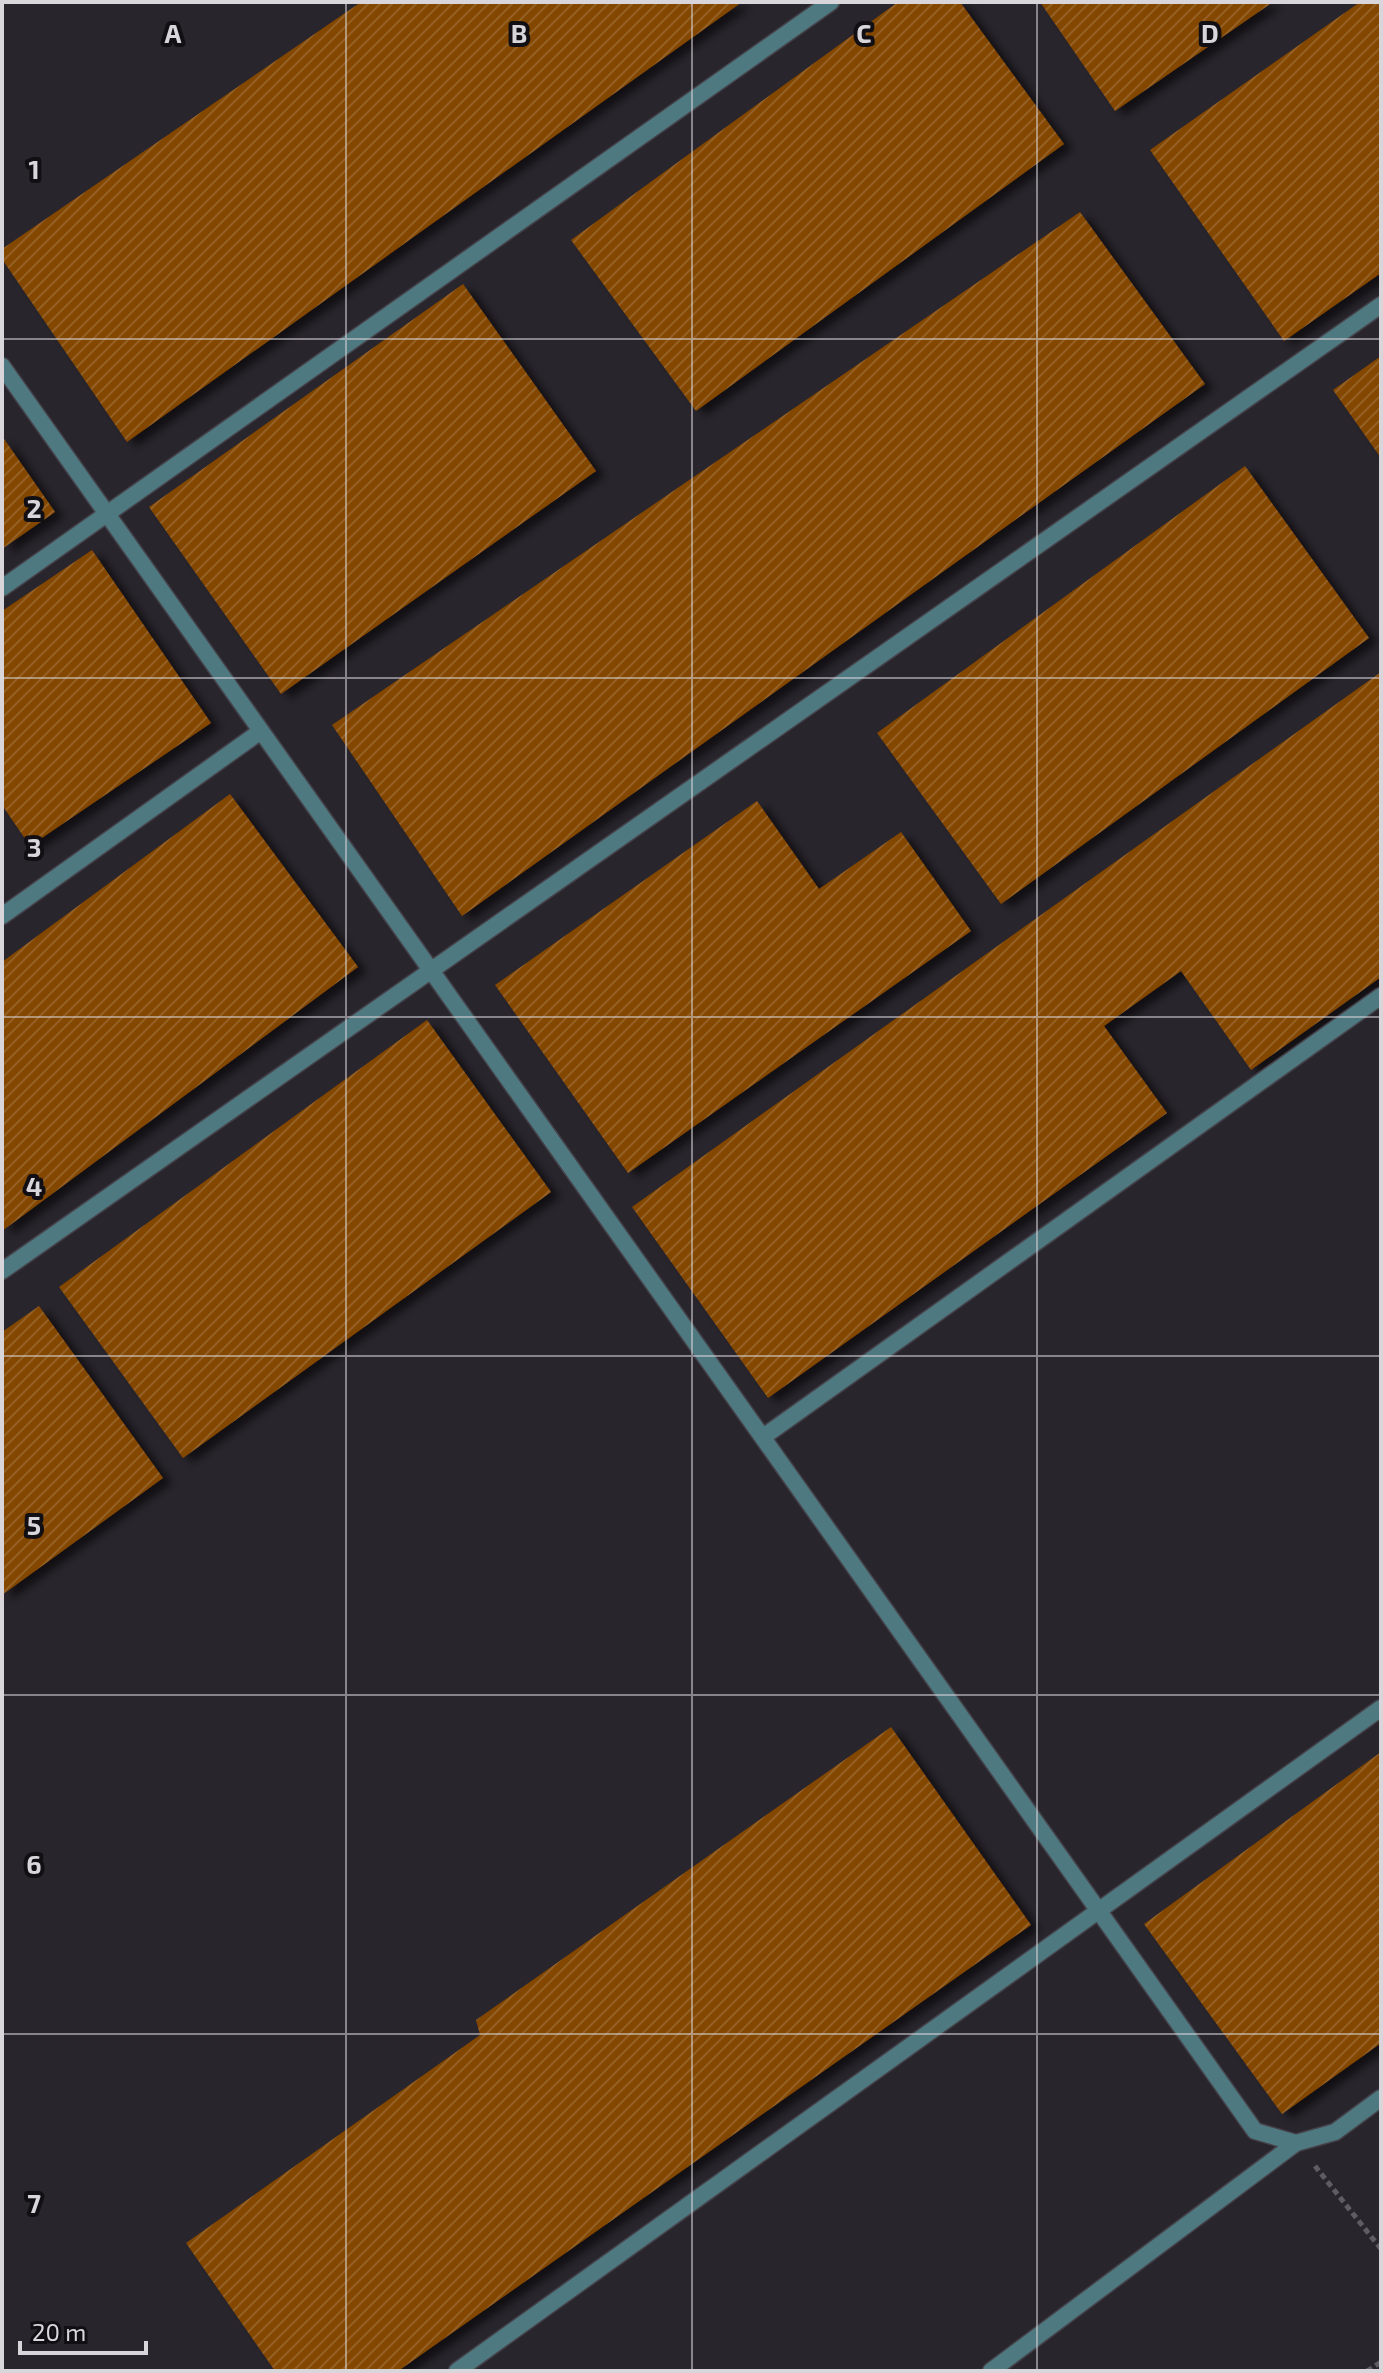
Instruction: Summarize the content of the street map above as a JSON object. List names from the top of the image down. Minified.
{"scale_bar":"20 m","grid":{"columns":["A","B","C","D"],"rows":["1","2","3","4","5","6","7"]}}
